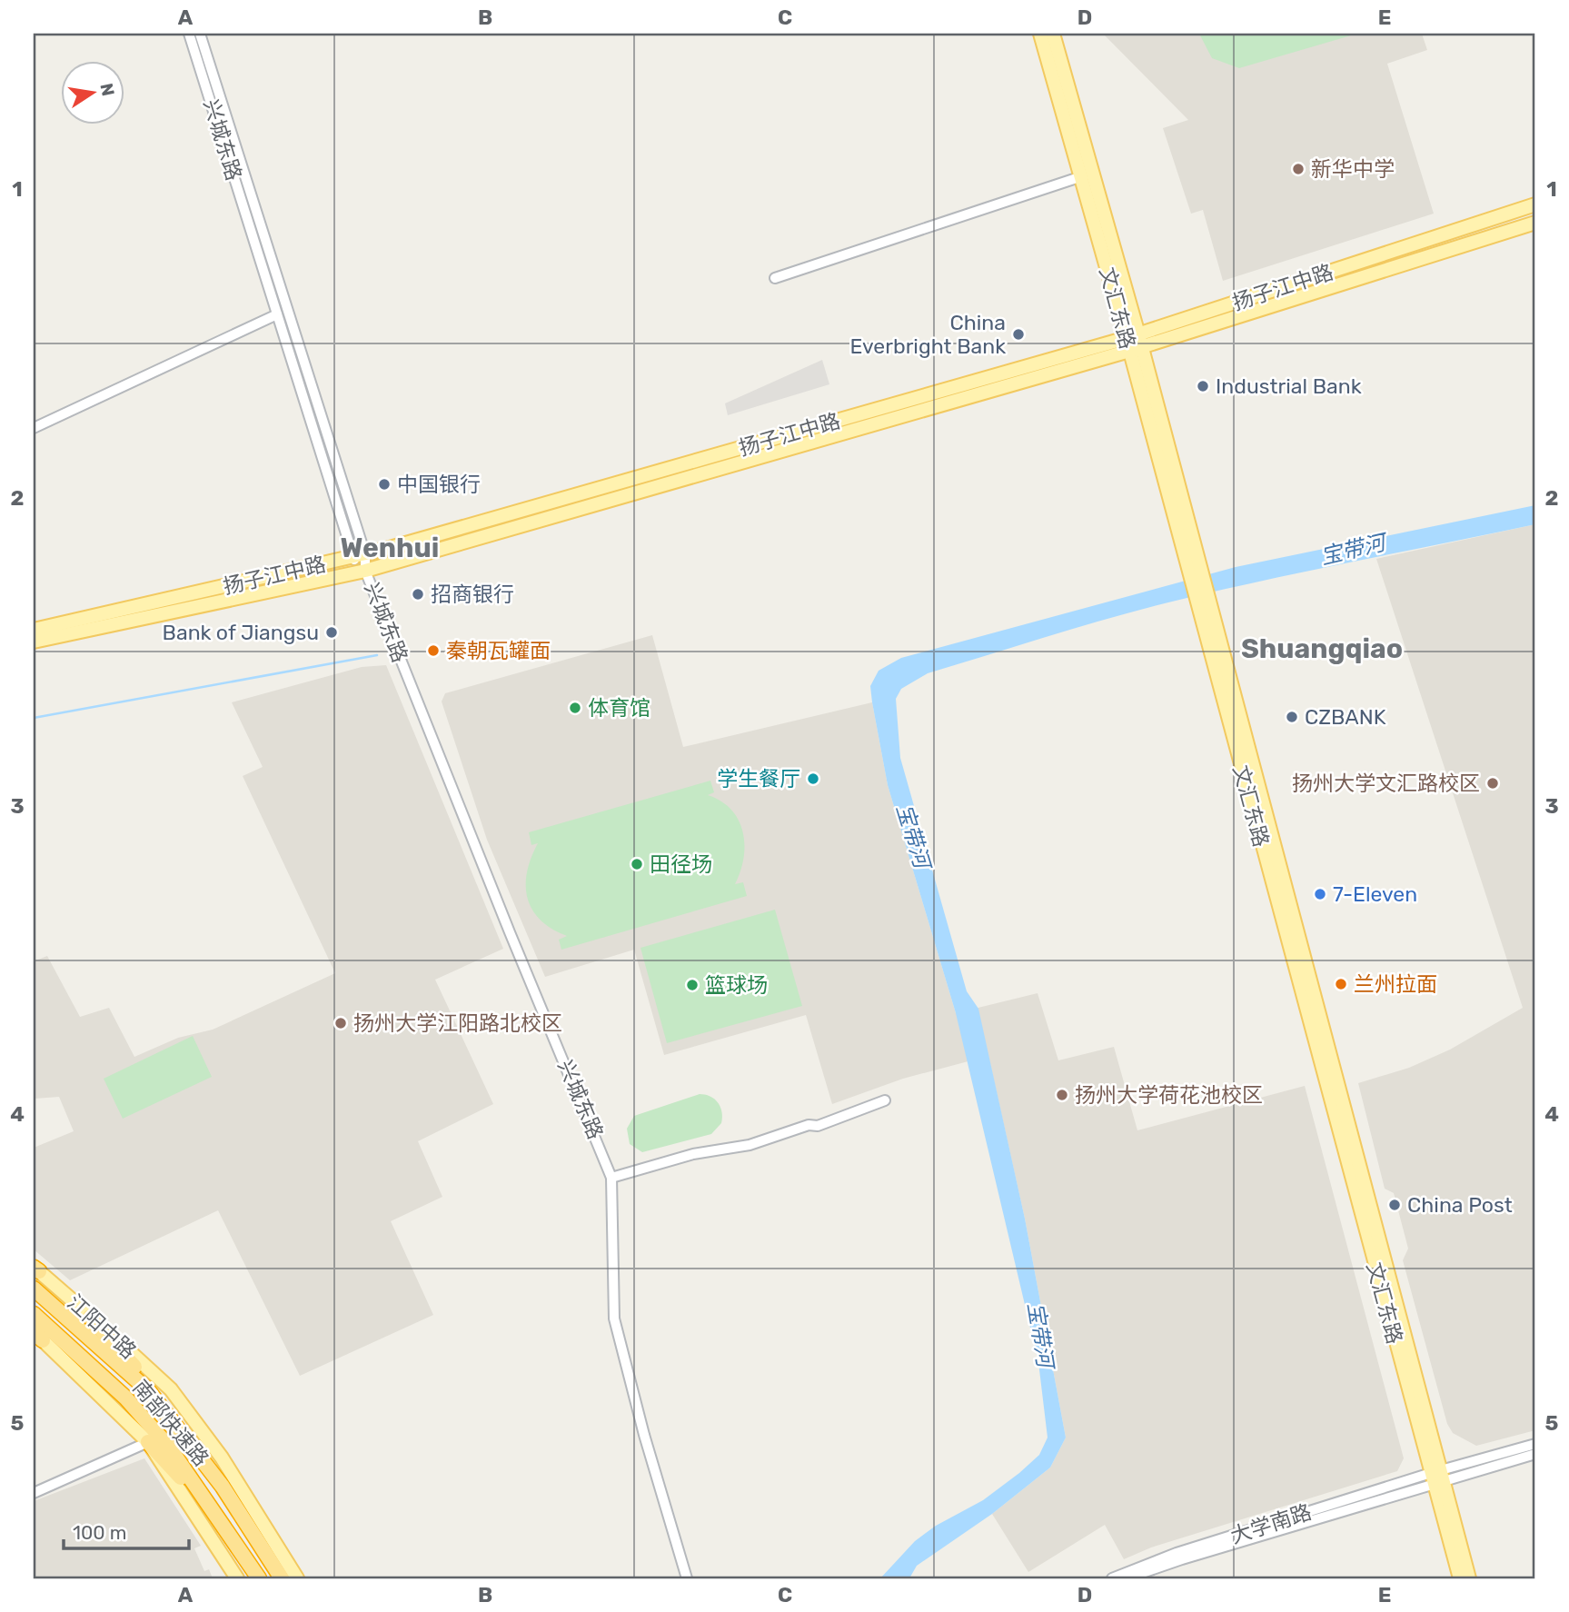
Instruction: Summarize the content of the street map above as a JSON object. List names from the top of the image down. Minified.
{"streets":{"highway":["南部快速路"],"main road":["扬子江中路","文汇东路","江阳中路"],"street":["兴城东路","大学南路"]},"crossings":[["兴城东路","扬子江中路"],["扬子江中路","文汇东路"],["文汇东路","大学南路"]],"districts":["Wenhui","Shuangqiao"],"water":["宝带河"],"places":["新华中学","China Everbright Bank","Industrial Bank","中国银行","招商银行","Bank of Jiangsu","秦朝瓦罐面","体育馆","CZBANK","学生餐厅","扬州大学文汇路校区","田径场","7-Eleven","兰州拉面","篮球场","扬州大学江阳路北校区","扬州大学荷花池校区","China Post"],"scale_bar":"100 m","north":"right","grid":{"columns":["A","B","C","D","E"],"rows":["1","2","3","4","5"]}}
